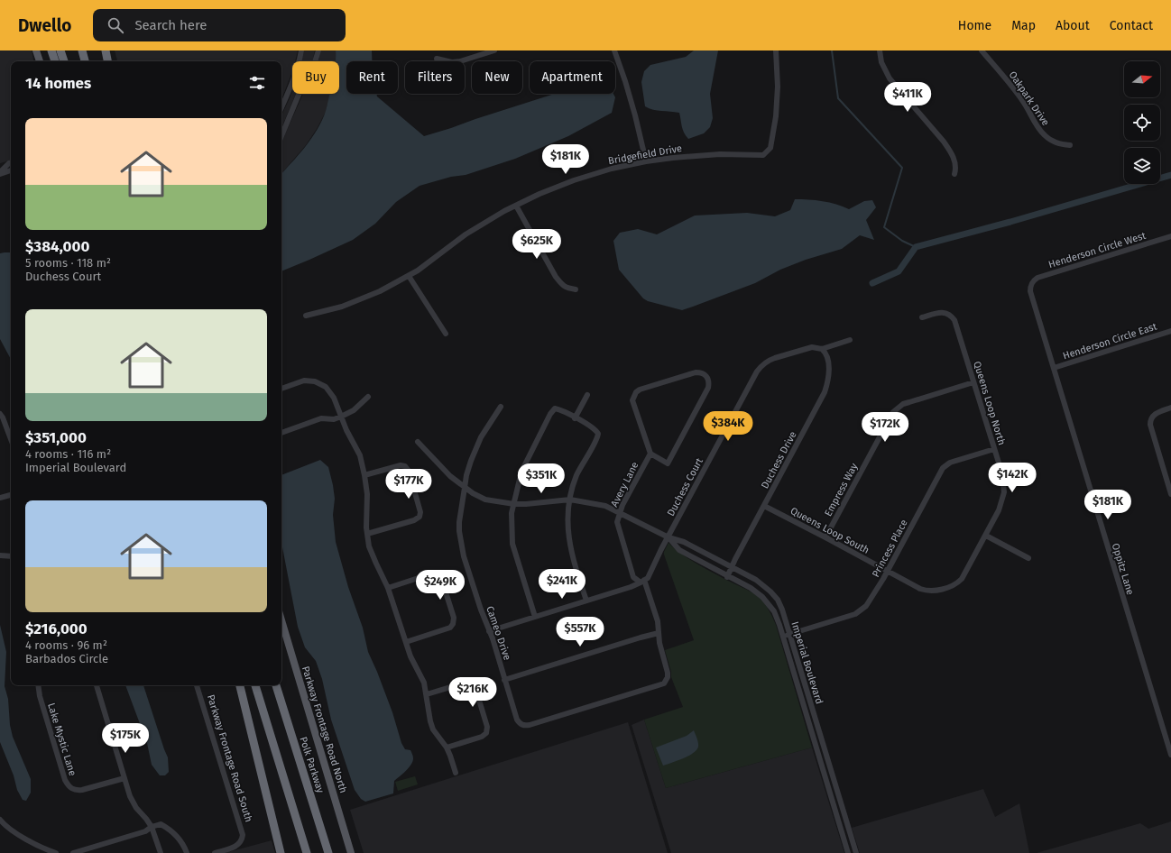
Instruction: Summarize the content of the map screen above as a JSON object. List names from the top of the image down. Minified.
{"streets":{"highway":["Polk Parkway"],"main road":["Parkway Frontage Road North"],"street":["Oakpark Drive","Bridgefield Drive","Henderson Circle West","Henderson Circle East","Queens Loop North","Duchess Drive","Avery Lane","Duchess Court","Empress Way","Queens Loop South","Princess Place","Oppitz Lane","Cameo Drive","Imperial Boulevard","Lake Mystic Lane","Parkway Frontage Road South"]},"crossings":[["Henderson Circle West","Oppitz Lane"],["Henderson Circle East","Oppitz Lane"],["Queens Loop North","Empress Way"],["Queens Loop North","Queens Loop South"],["Queens Loop North","Princess Place"],["Duchess Drive","Duchess Court"],["Duchess Drive","Queens Loop South"],["Duchess Drive","Imperial Boulevard"],["Avery Lane","Duchess Court"],["Avery Lane","Cameo Drive"],["Avery Lane","Imperial Boulevard"],["Duchess Court","Cameo Drive"],["Duchess Court","Imperial Boulevard"],["Empress Way","Queens Loop South"],["Queens Loop South","Princess Place"],["Princess Place","Imperial Boulevard"],["Cameo Drive","Imperial Boulevard"]],"north":"right","page":{"header":"Dwello","search":"Search here","nav":["Home","Map","About","Contact"],"chip":["Buy","Rent","Filters","New","Apartment"],"heading":"14 homes","price":["$411K","$181K","$625K","$384K","$172K","$142K","$351K","$177K","$181K","$241K","$249K","$557K","$216K","$175K"],"list":[{"name":"$384,000","note":"5 rooms · 118 m² · Duchess Court"},{"name":"$351,000","note":"4 rooms · 116 m² · Imperial Boulevard"},{"name":"$216,000","note":"4 rooms · 96 m² · Barbados Circle"}]}}
